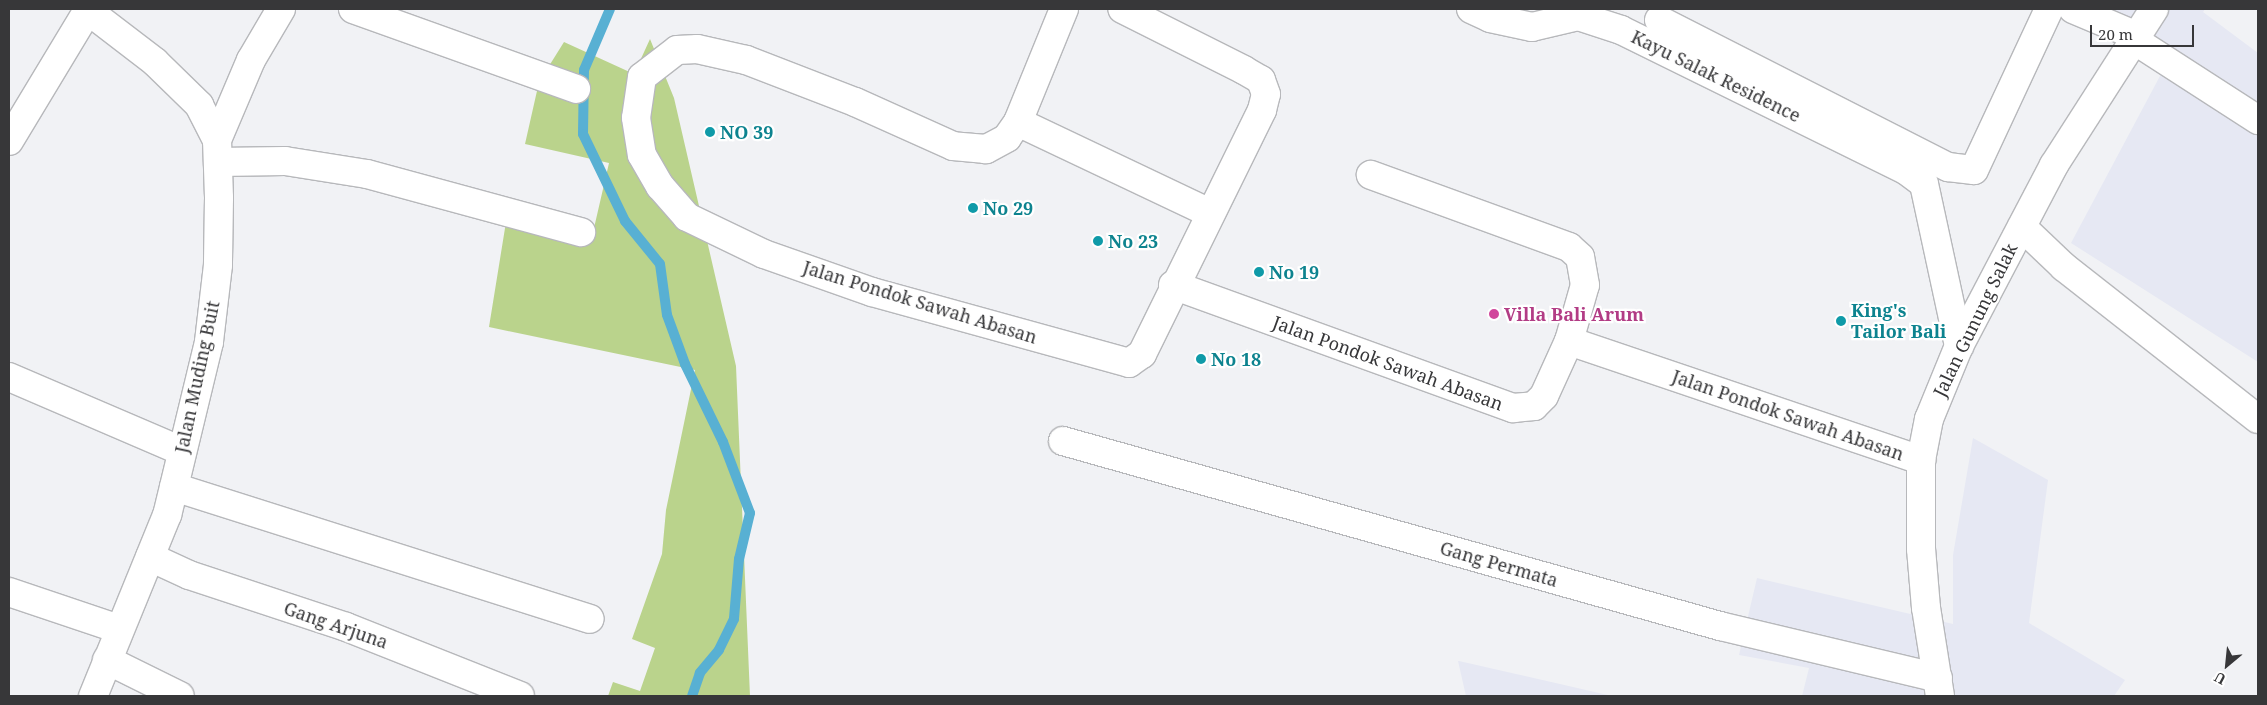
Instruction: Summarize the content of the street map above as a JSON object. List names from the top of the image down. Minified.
{"streets":{"street":["Kayu Salak Residence","Jalan Pondok Sawah Abasan","Jalan Gunung Salak","Jalan Muding Buit","Gang Permata","Gang Arjuna"]},"crossings":[["Kayu Salak Residence","Jalan Gunung Salak"],["Jalan Pondok Sawah Abasan","Jalan Gunung Salak"],["Jalan Gunung Salak","Gang Permata"],["Jalan Muding Buit","Gang Arjuna"]],"places":["NO 39","No 29","No 23","No 19","Villa Bali Arum","King's Tailor Bali","No 18"],"scale_bar":"20 m","north":"bottom left"}
